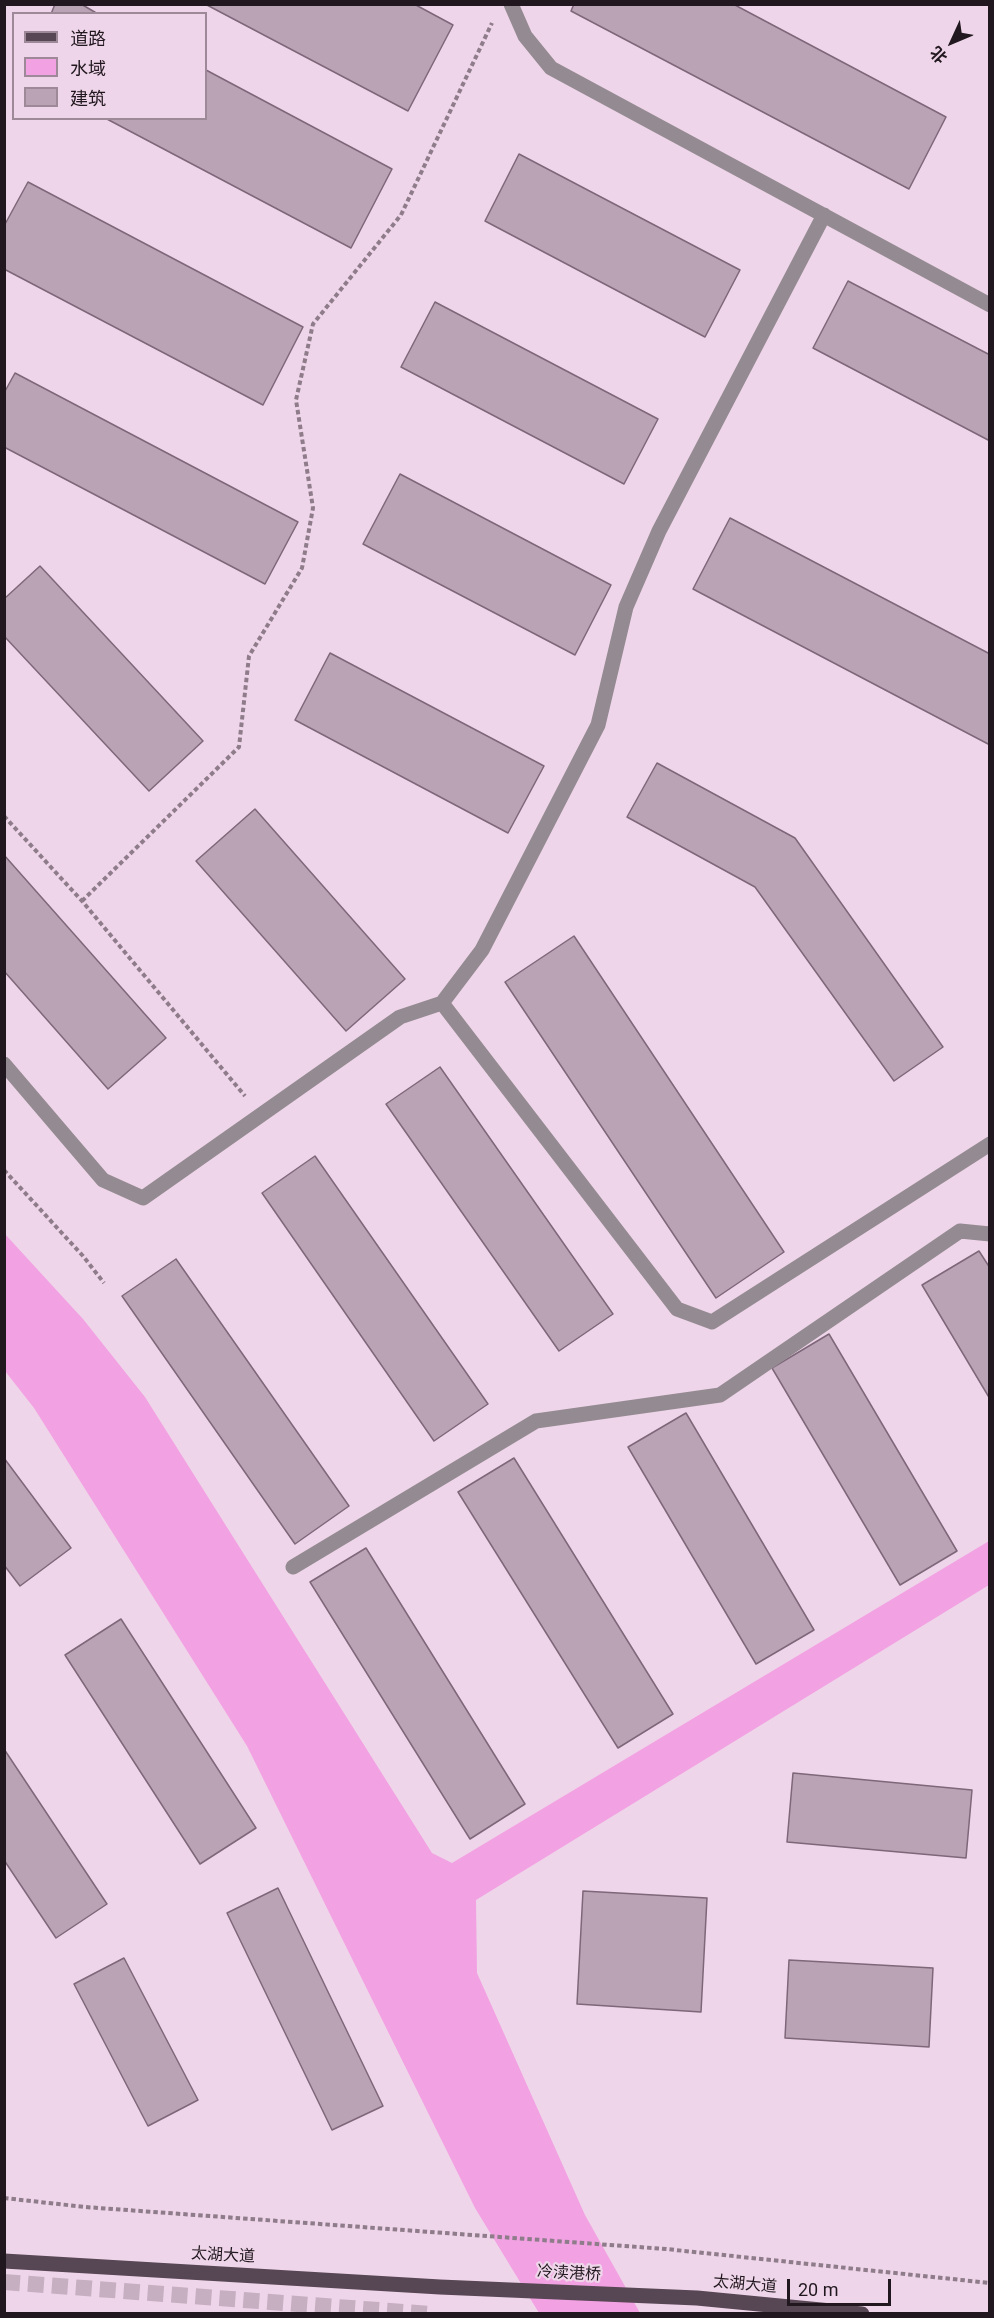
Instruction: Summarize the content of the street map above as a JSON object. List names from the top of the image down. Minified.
{"streets":{"main road":["太湖大道","冷渎港桥"]},"crossings":[["太湖大道","冷渎港桥"]],"legend":["道路","水域","建筑"],"scale_bar":"20 m","north":"bottom left"}
